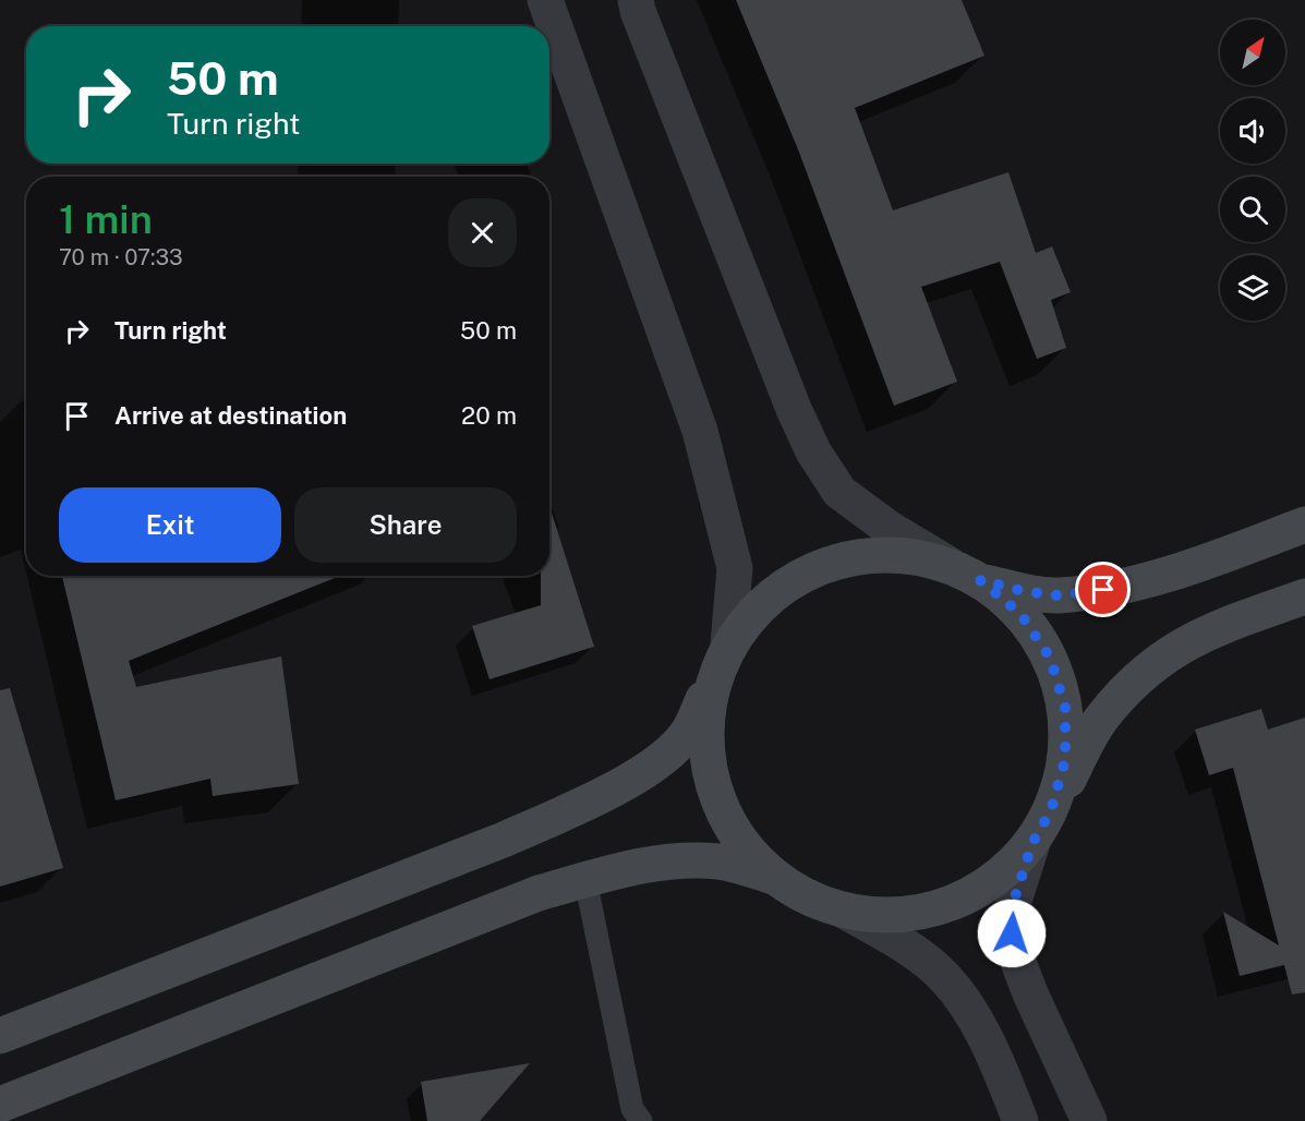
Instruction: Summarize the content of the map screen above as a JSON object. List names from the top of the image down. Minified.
{"north":"top right","page":{"turn":["50 m","Turn right"],"heading":["1 min","70 m · 07:33"],"list":[{"name":"Turn right","value":"50 m"},{"name":"Arrive at destination","value":"20 m"}],"buttons":["Exit","Share"]}}
